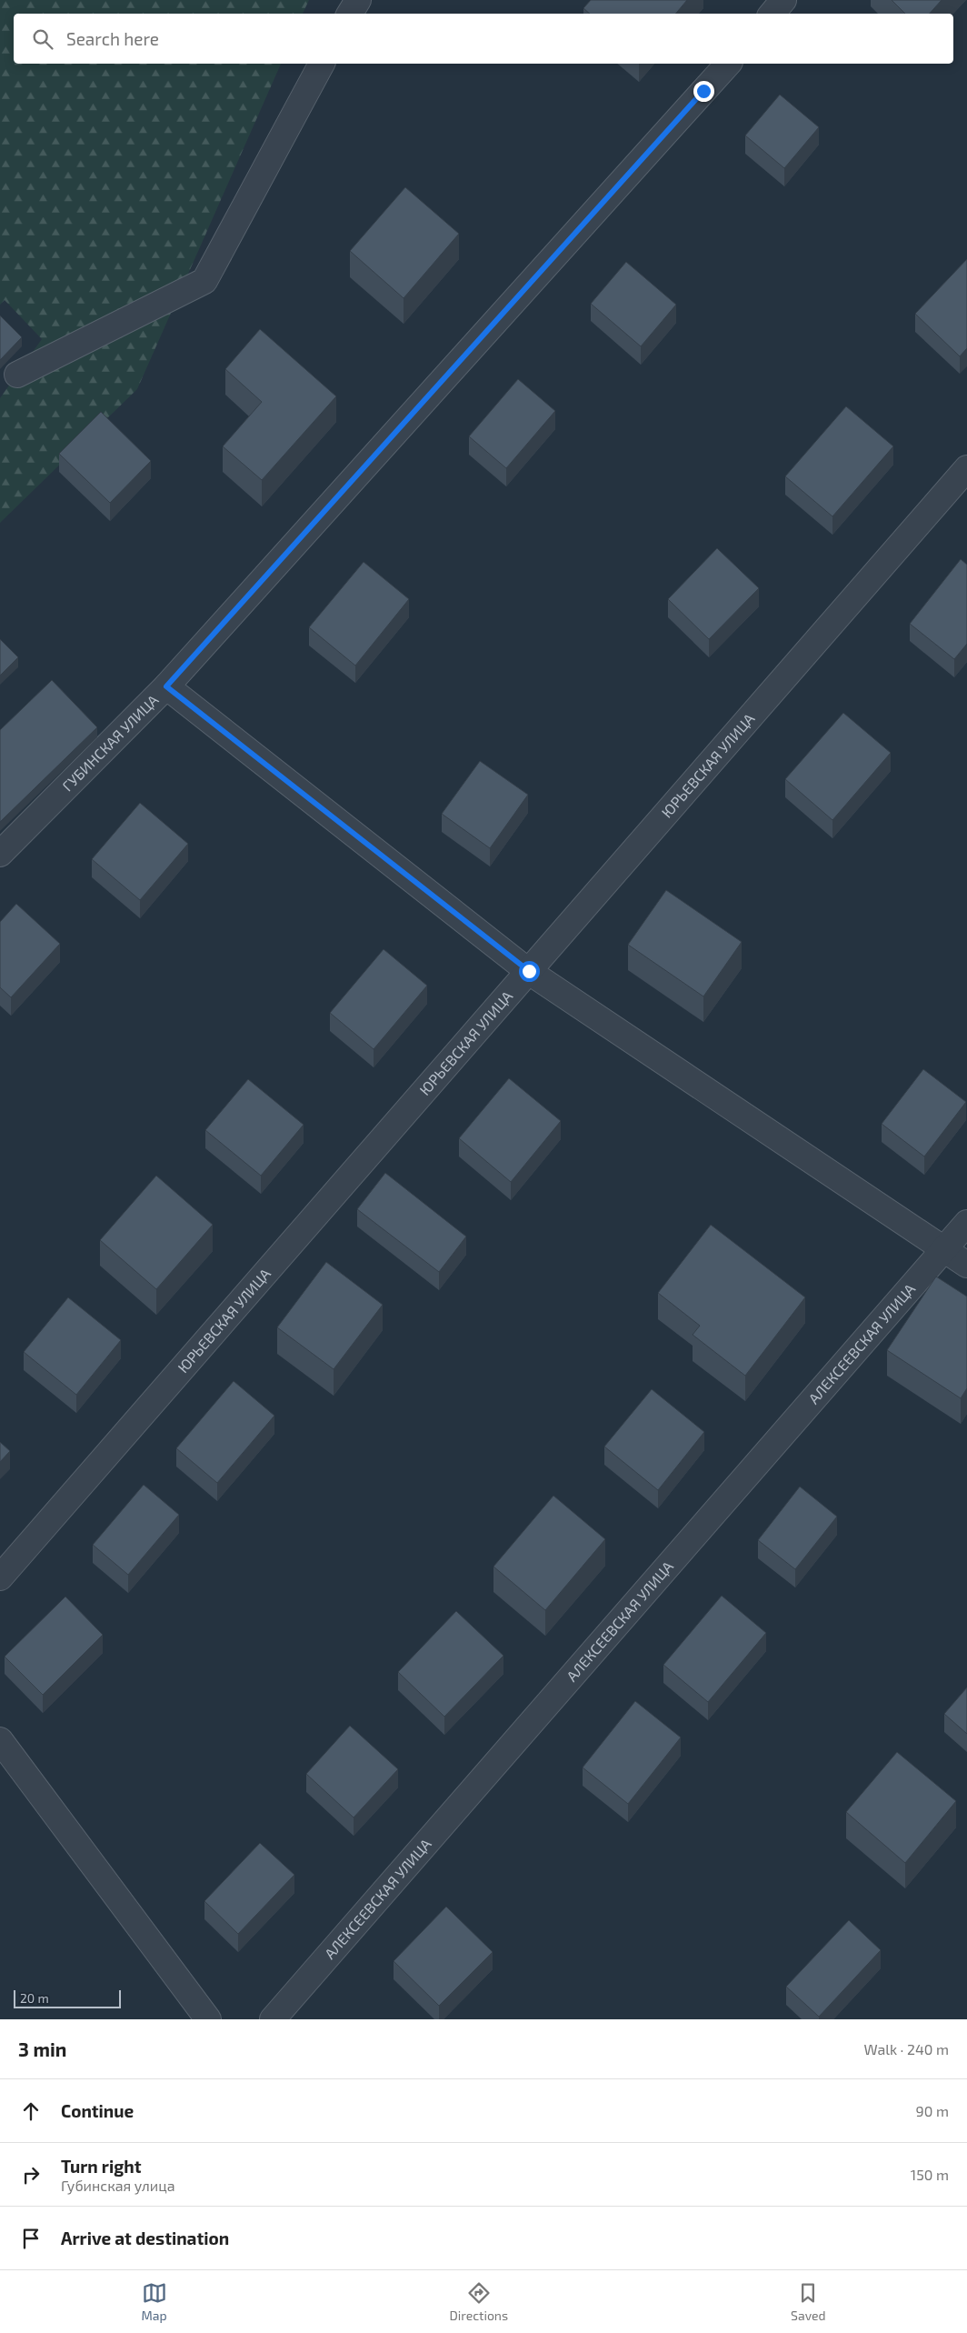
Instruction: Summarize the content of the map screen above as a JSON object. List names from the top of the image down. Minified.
{"streets":{"street":["ГУБИНСКАЯ УЛИЦА","ЮРЬЕВСКАЯ УЛИЦА","АЛЕКСЕЕВСКАЯ УЛИЦА"]},"scale_bar":"20 m","page":{"search":"Search here","scale":"20 m","heading":["3 min","Walk · 240 m"],"list":[["Continue","90 m"],["Turn right","Губинская улица","150 m"],"Arrive at destination"],"nav":["Map","Directions","Saved"]}}
